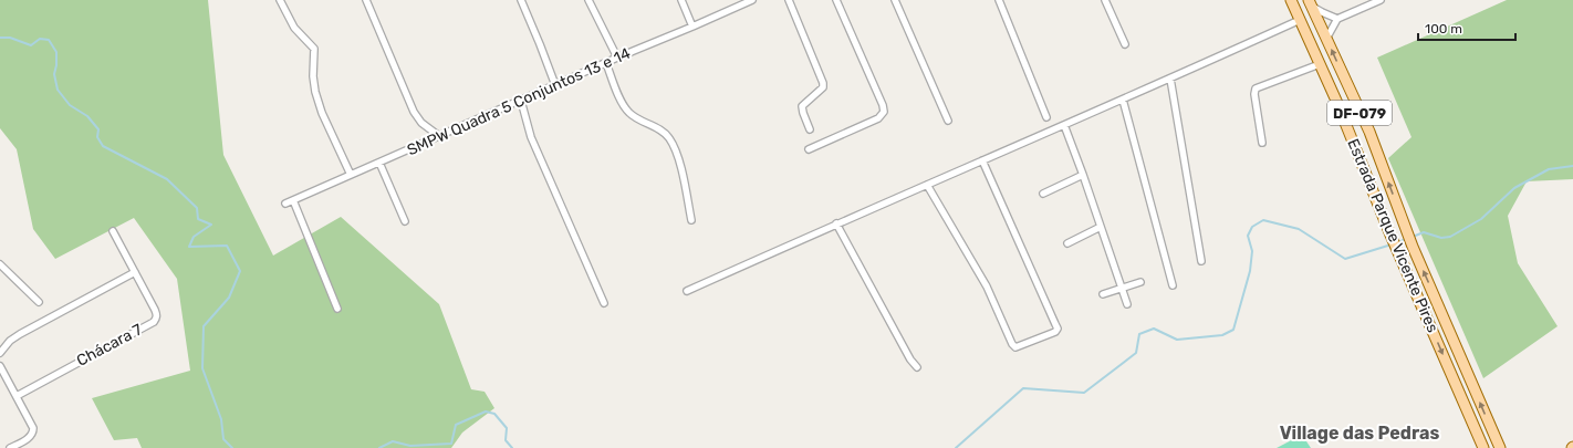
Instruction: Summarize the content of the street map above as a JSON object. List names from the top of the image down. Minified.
{"streets":{"main road":["DF-079","Estrada Parque Vicente Pires"],"street":["SMPW Quadra 5 Conjuntos 13 e 14","Chácara 7"]},"districts":["Village das Pedras"],"scale_bar":"100 m"}
